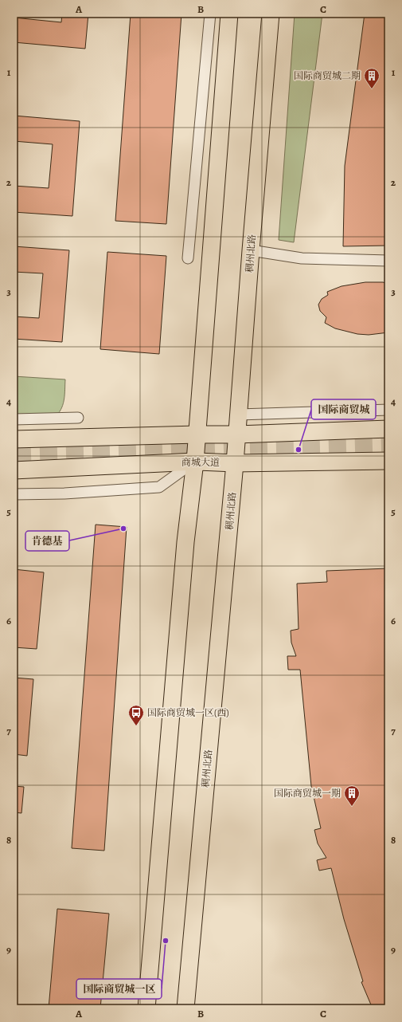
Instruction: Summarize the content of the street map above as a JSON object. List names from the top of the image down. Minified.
{"streets":{"main road":["稠州北路","商城大道"]},"crossings":[["稠州北路","商城大道"]],"places":{"building":["国际商贸城二期","国际商贸城一期"],"other":["国际商贸城","肯德基","国际商贸城一区"],"bus stop":["国际商贸城一区(西)"]},"grid":{"columns":["A","B","C"],"rows":["1","2","3","4","5","6","7","8","9"]}}
